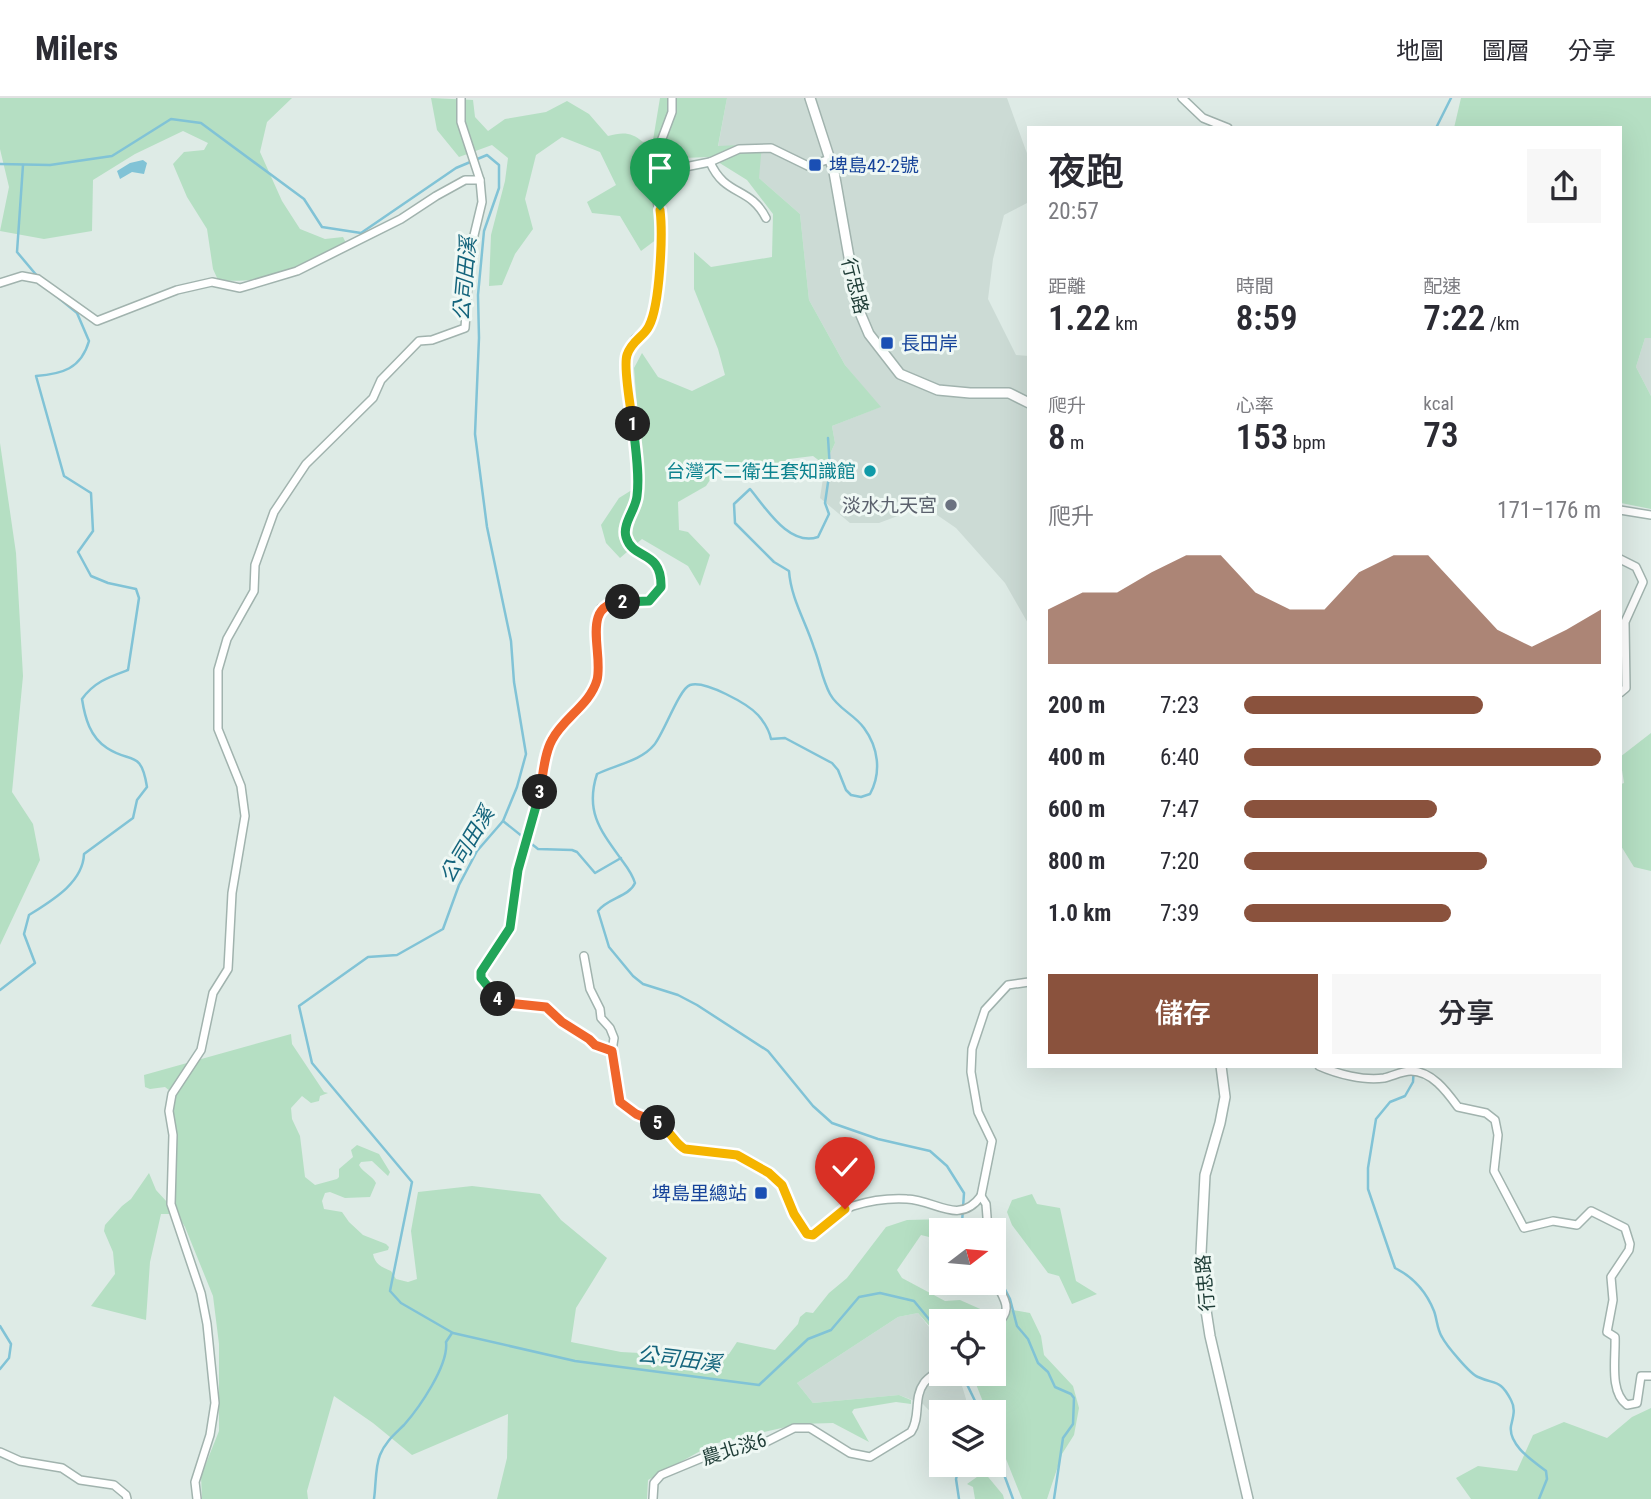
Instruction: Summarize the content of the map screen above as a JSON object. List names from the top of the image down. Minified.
{"streets":{"street":["行忠路","農北淡6"]},"water":["公司田溪"],"places":{"transit":["埤島42-2號","長田岸","埤島里總站"],"other":["台灣不二衛生套知識館","淡水九天宮"]},"north":"right","page":{"header":"Milers","nav":["地圖","圖層","分享"],"heading":["夜跑","20:57"],"stats":[["距離","1.22 km"],["時間","8:59"],["配速","7:22 /km"],["爬升","8 m"],["心率","153 bpm"],["kcal","73"]],"pins":["1","2","3","4","5"],"chart":["爬升","171–176 m"],"list":[{"name":"200 m","note":"7:23"},{"name":"400 m","note":"6:40"},{"name":"600 m","note":"7:47"},{"name":"800 m","note":"7:20"},{"name":"1.0 km","note":"7:39"}],"buttons":["儲存","分享"]}}
